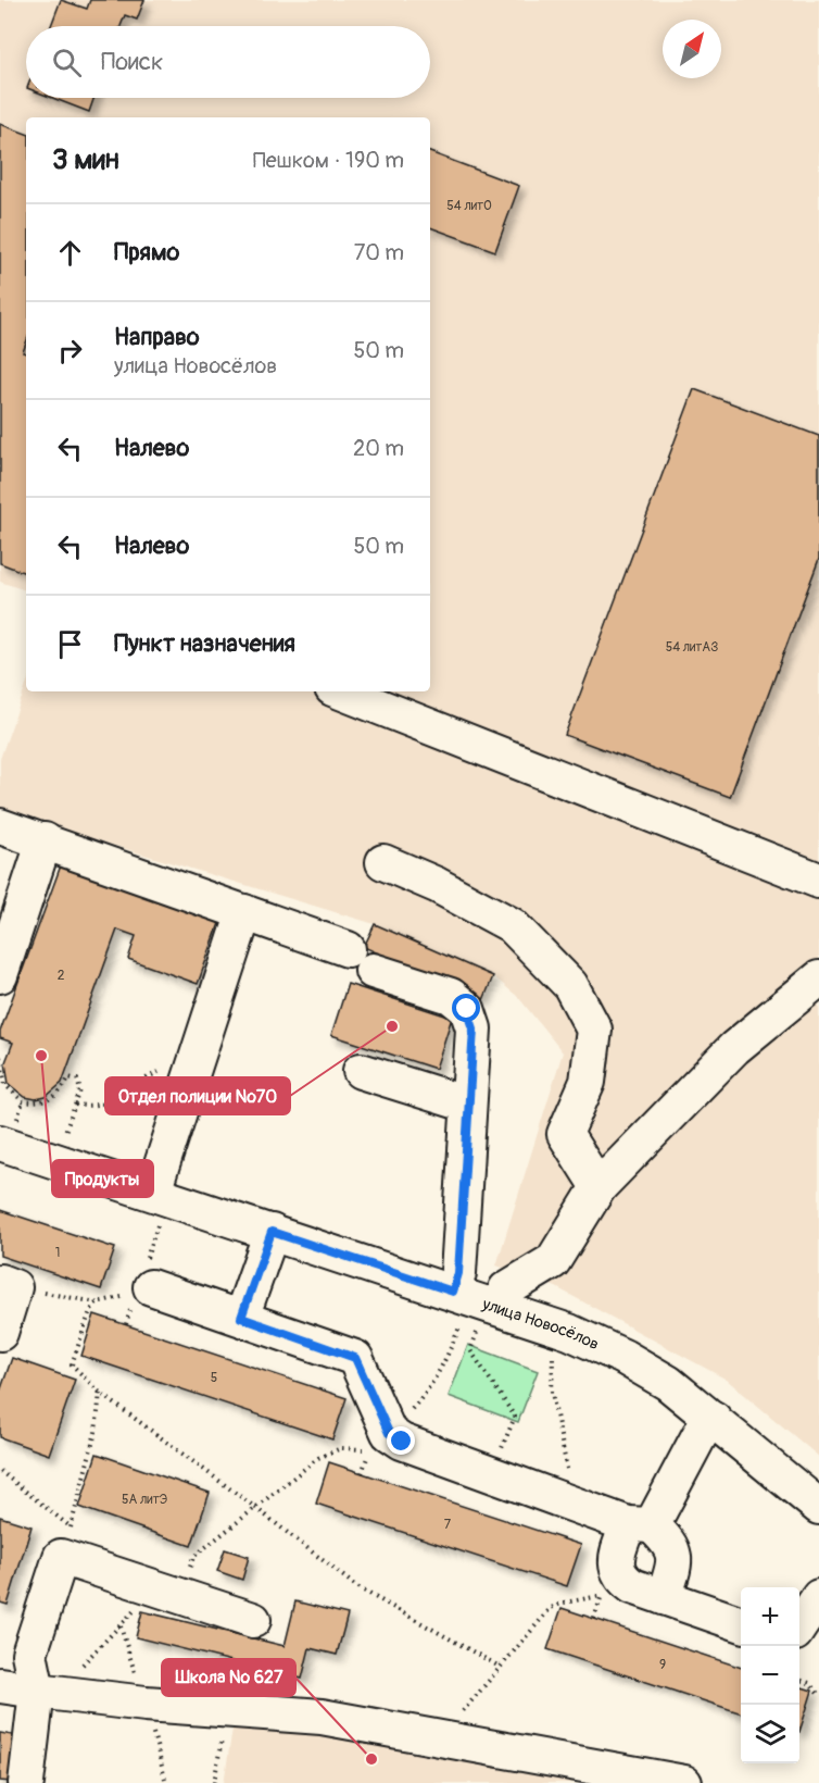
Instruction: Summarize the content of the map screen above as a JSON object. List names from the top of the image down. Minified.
{"streets":{"street":["улица Новосёлов"]},"places":["Отдел полиции №70","Продукты","Школа № 627"],"house_numbers":["54 литО","54 литАЗ","2","1","5","5А литЭ","7","9"],"north":"top right","page":{"search":"Поиск","heading":["3 мин","Пешком · 190 m"],"list":[["Прямо","70 m"],["Направо","улица Новосёлов","50 m"],["Налево","20 m"],["Налево","50 m"],"Пункт назначения"],"map_buttons":["+","−"]}}
